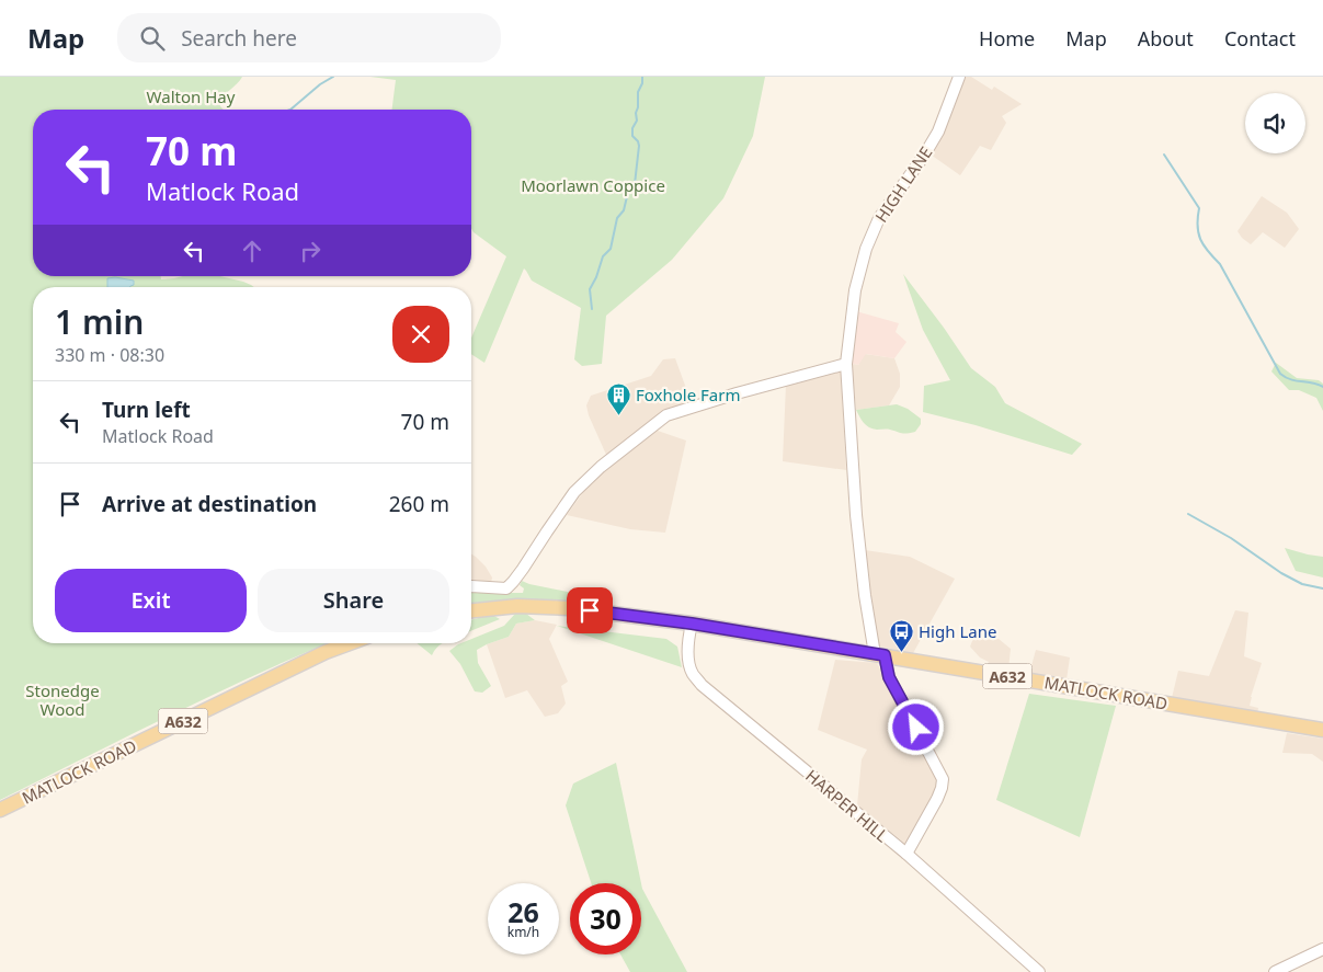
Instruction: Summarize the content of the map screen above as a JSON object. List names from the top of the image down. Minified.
{"streets":{"main road":["A632","MATLOCK ROAD"],"street":["HIGH LANE","HARPER HILL"]},"crossings":[["HIGH LANE","MATLOCK ROAD"],["HIGH LANE","HARPER HILL"],["MATLOCK ROAD","HARPER HILL"]],"parks":["Walton Hay","Moorlawn Coppice","Stonedge Wood"],"places":{"building":["Foxhole Farm"],"bus stop":["High Lane"]},"page":{"header":"Map","search":"Search here","nav":["Home","Map","About","Contact"],"turn":["70 m","Matlock Road"],"heading":["1 min","330 m · 08:30"],"list":[{"name":"Turn left","note":"Matlock Road","value":"70 m"},{"name":"Arrive at destination","value":"260 m"}],"buttons":["Exit","Share"],"speed":"26 km/h","limit":"30"}}
